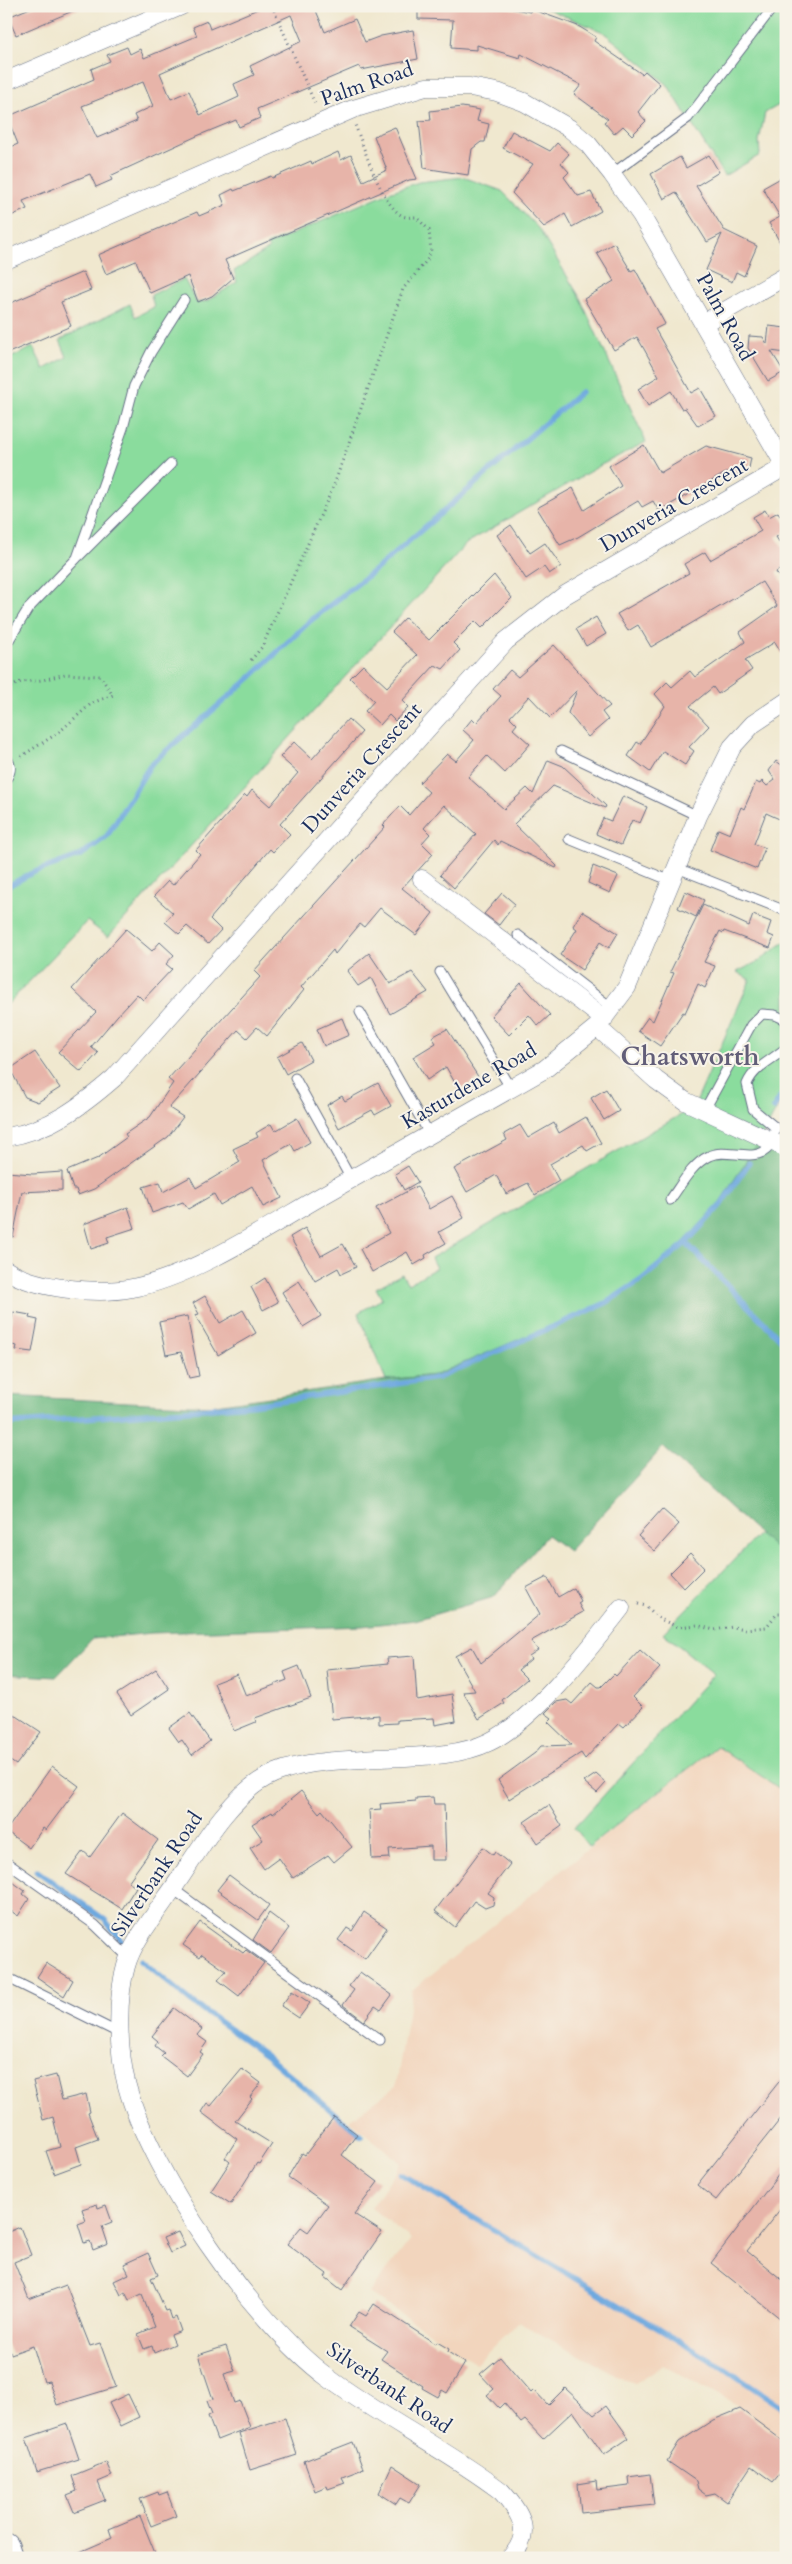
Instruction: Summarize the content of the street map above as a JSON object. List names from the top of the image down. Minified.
{"streets":{"street":["Palm Road","Dunveria Crescent","Kasturdene Road","Silverbank Road"]},"crossings":[["Palm Road","Dunveria Crescent"]],"districts":["Chatsworth"]}
